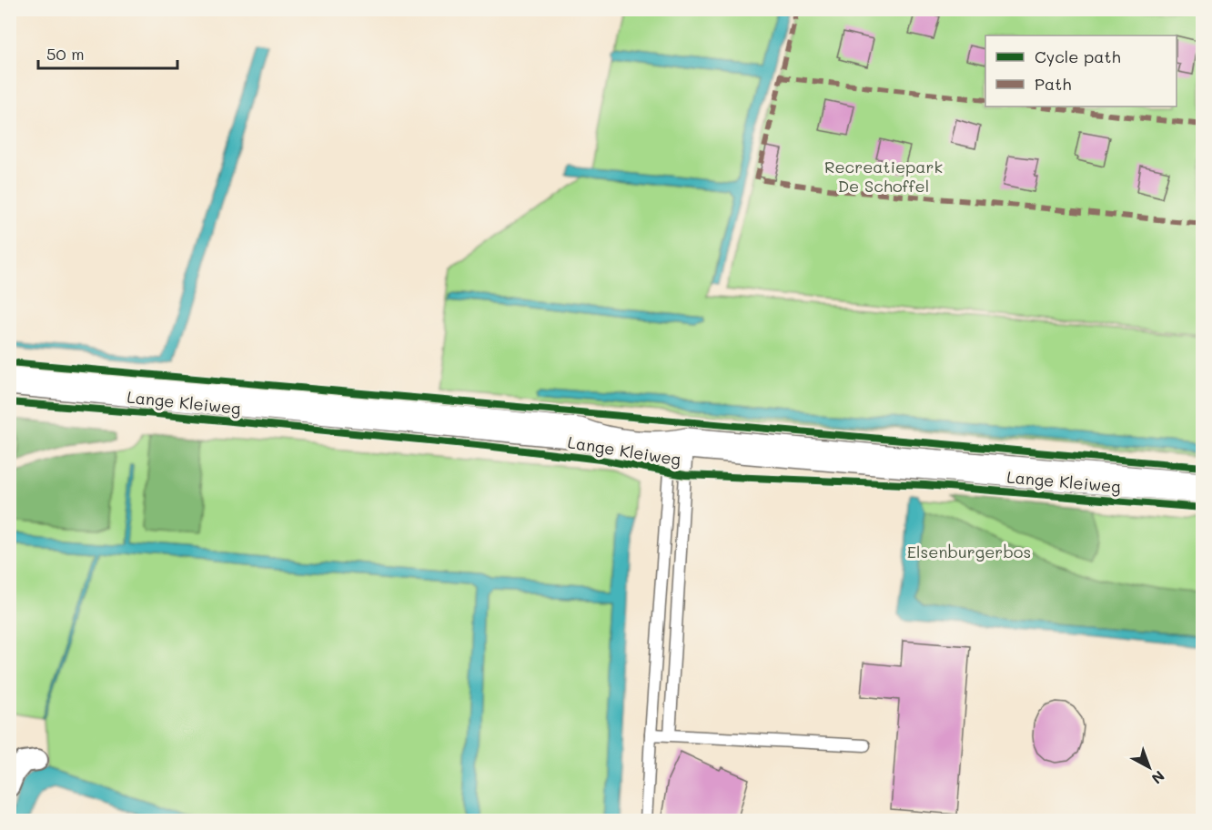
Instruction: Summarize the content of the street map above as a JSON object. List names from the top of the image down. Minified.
{"streets":{"street":["Lange Kleiweg"]},"parks":["Recreatiepark De Schoffel","Elsenburgerbos"],"legend":["Cycle path","Path"],"scale_bar":"50 m","north":"bottom right"}
